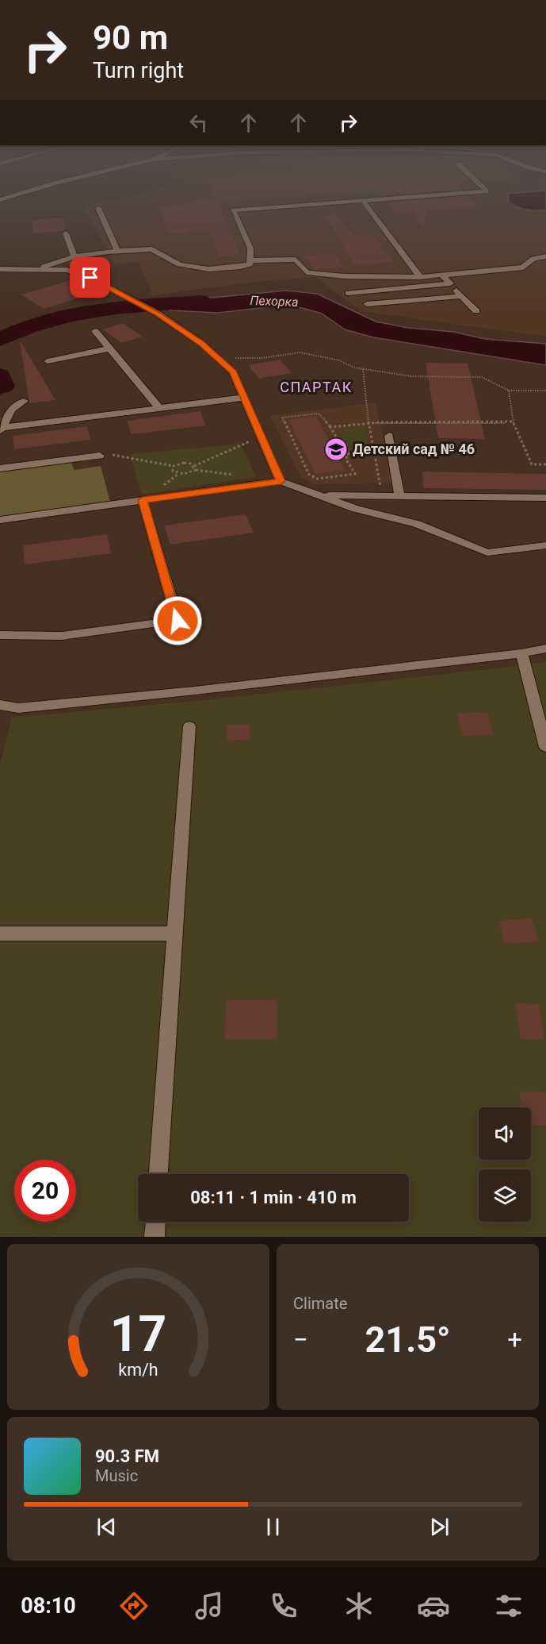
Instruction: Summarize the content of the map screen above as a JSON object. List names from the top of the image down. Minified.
{"districts":["СПАРТАК"],"water":["Пехорка"],"places":{"school or university":["Детский сад № 46"]},"page":{"turn":["90 m","Turn right"],"limit":"20","trip":"08:11 · 1 min · 410 m","tile":"Climate","heat":["−","21.5°","+"],"song":["90.3 FM","Music"],"tabs":"08:10","gauge":["17","km/h"]}}
